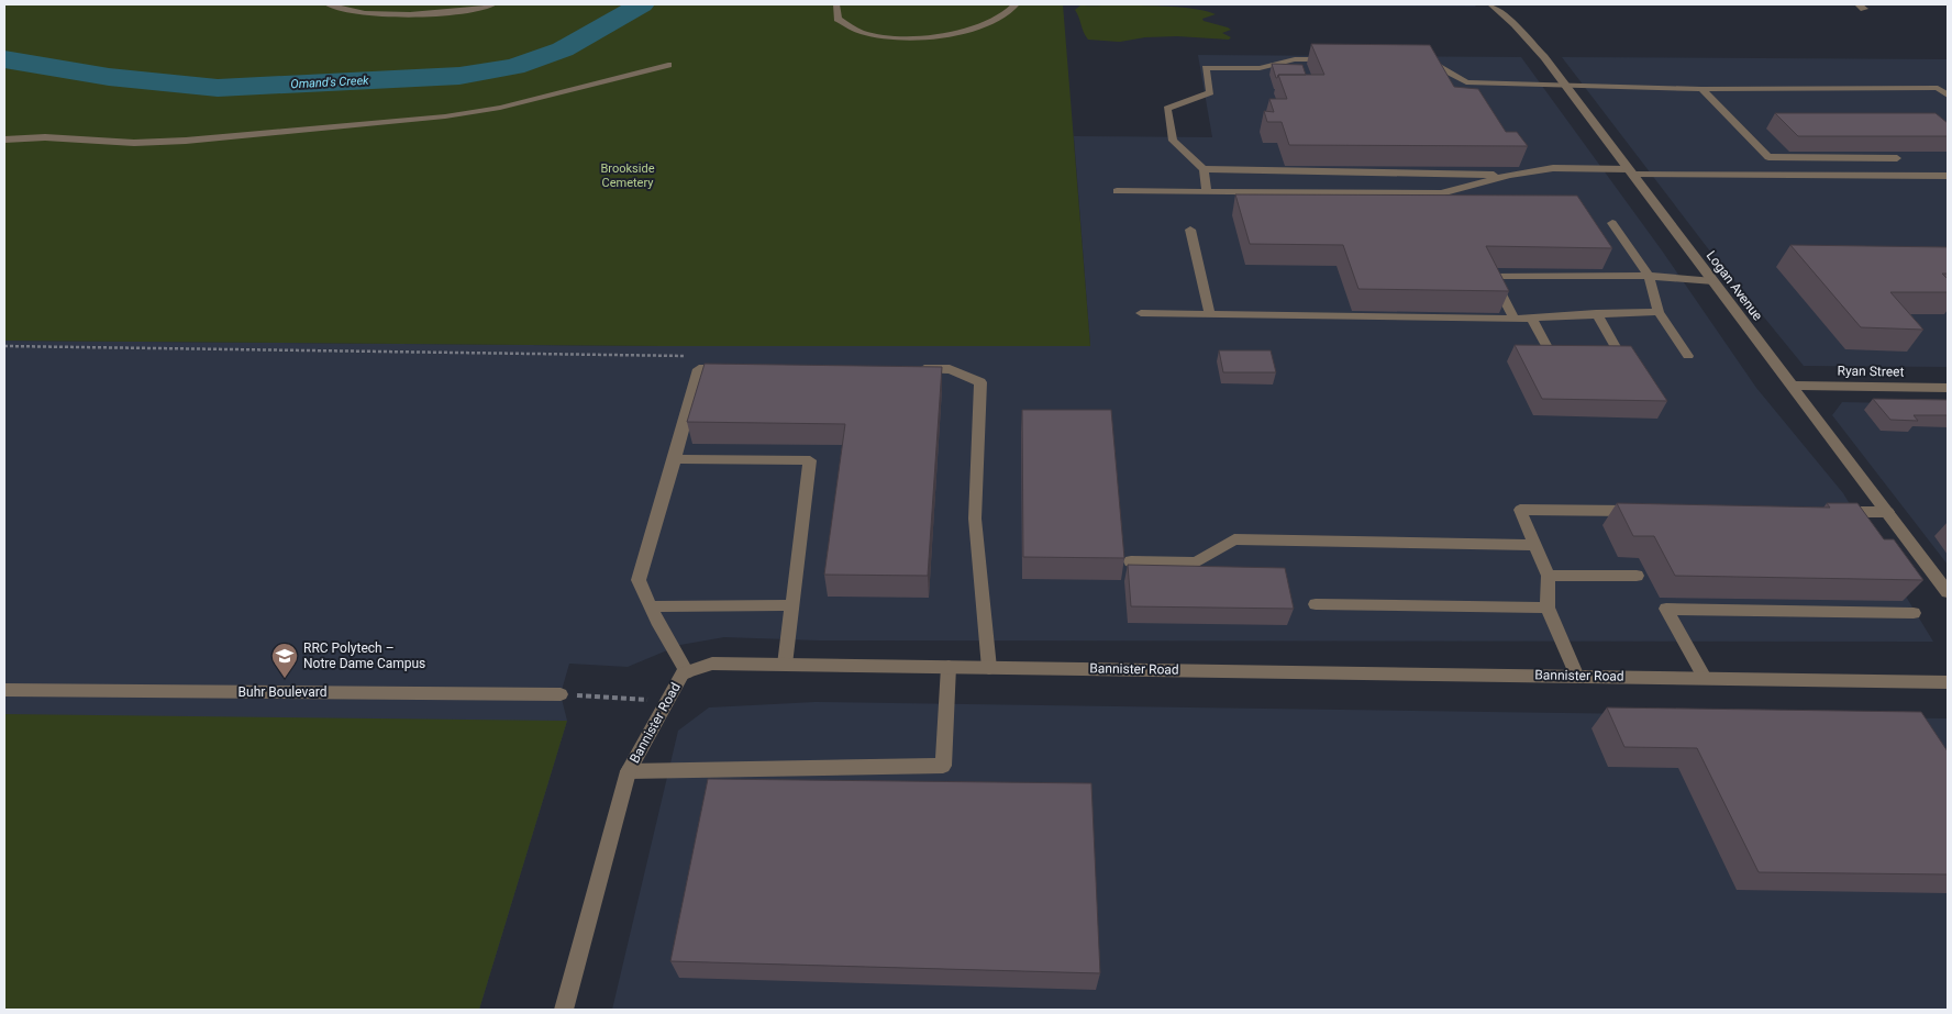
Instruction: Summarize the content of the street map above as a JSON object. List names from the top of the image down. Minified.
{"streets":{"street":["Logan Avenue","Ryan Street","Bannister Road","Buhr Boulevard"]},"crossings":[["Logan Avenue","Ryan Street"]],"water":["Omand's Creek"],"parks":["Brookside Cemetery"],"places":{"school or university":["RRC Polytech – Notre Dame Campus"]}}
